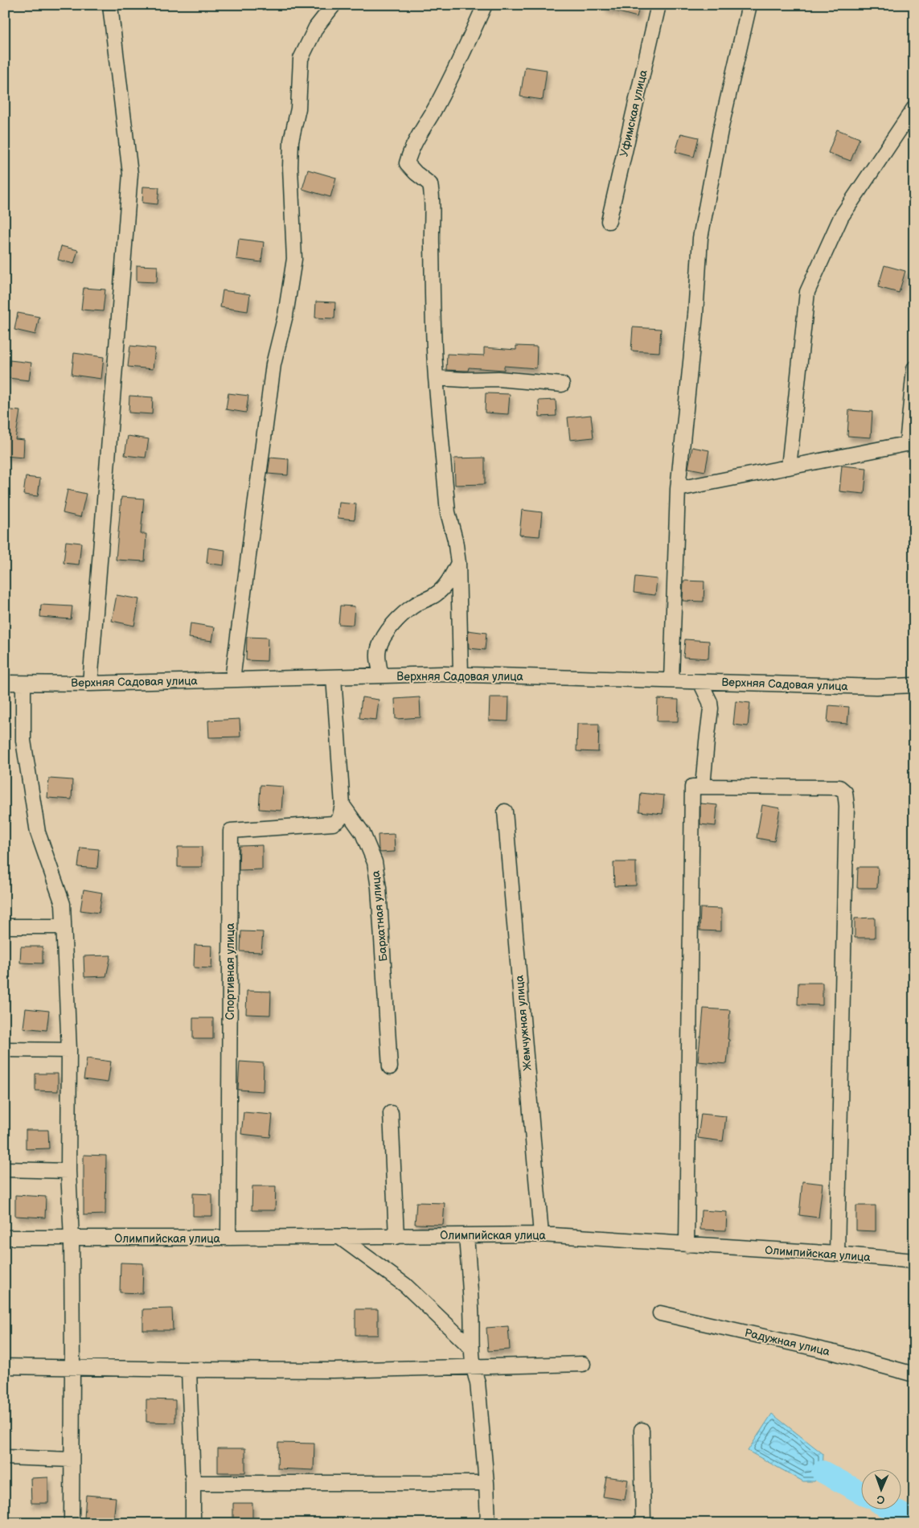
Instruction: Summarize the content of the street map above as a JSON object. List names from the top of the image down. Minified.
{"streets":{"street":["Уфимская улица","Верхняя Садовая улица","Бархатная улица","Спортивная улица","Жемчужная улица","Олимпийская улица","Радужная улица"]},"crossings":[["Бархатная улица","Спортивная улица"],["Спортивная улица","Олимпийская улица"],["Жемчужная улица","Олимпийская улица"]],"north":"bottom"}
